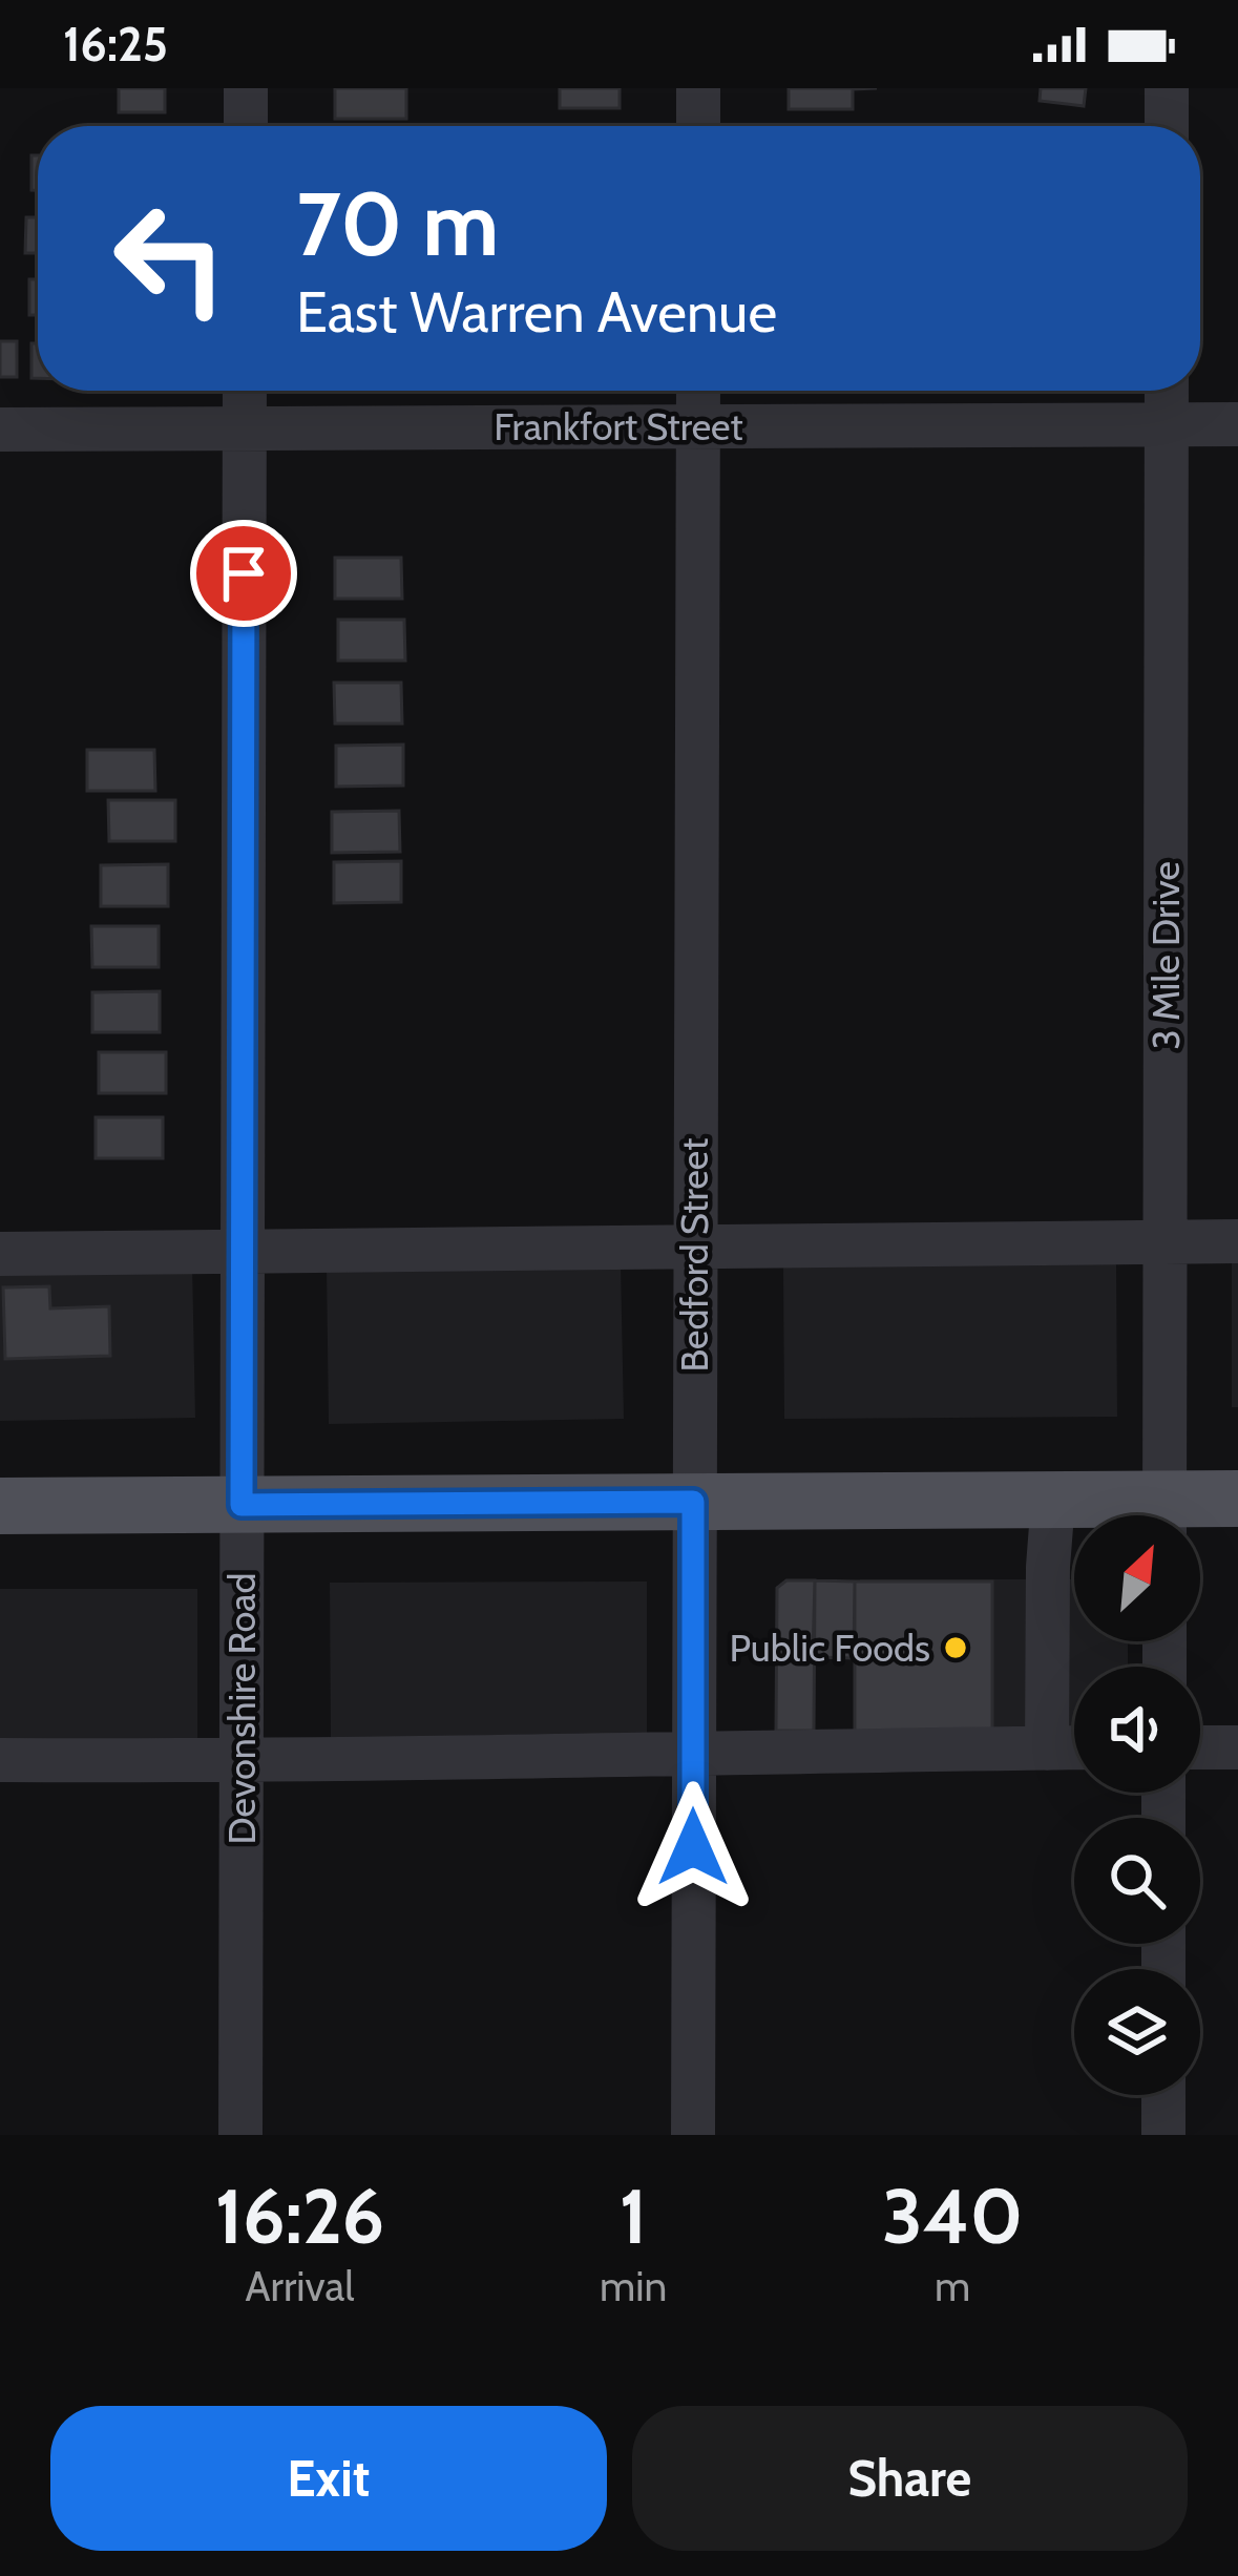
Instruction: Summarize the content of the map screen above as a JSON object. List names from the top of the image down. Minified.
{"streets":{"street":["Frankfort Street","3 Mile Drive","Bedford Street","Devonshire Road"]},"crossings":[["Frankfort Street","3 Mile Drive"],["Frankfort Street","Bedford Street"],["Frankfort Street","Devonshire Road"]],"places":["Public Foods"],"north":"top right","page":{"status":"16:25","turn":["70 m","East Warren Avenue"],"eta":["16:26","Arrival","1","min","340","m"],"buttons":["Exit","Share"]}}
